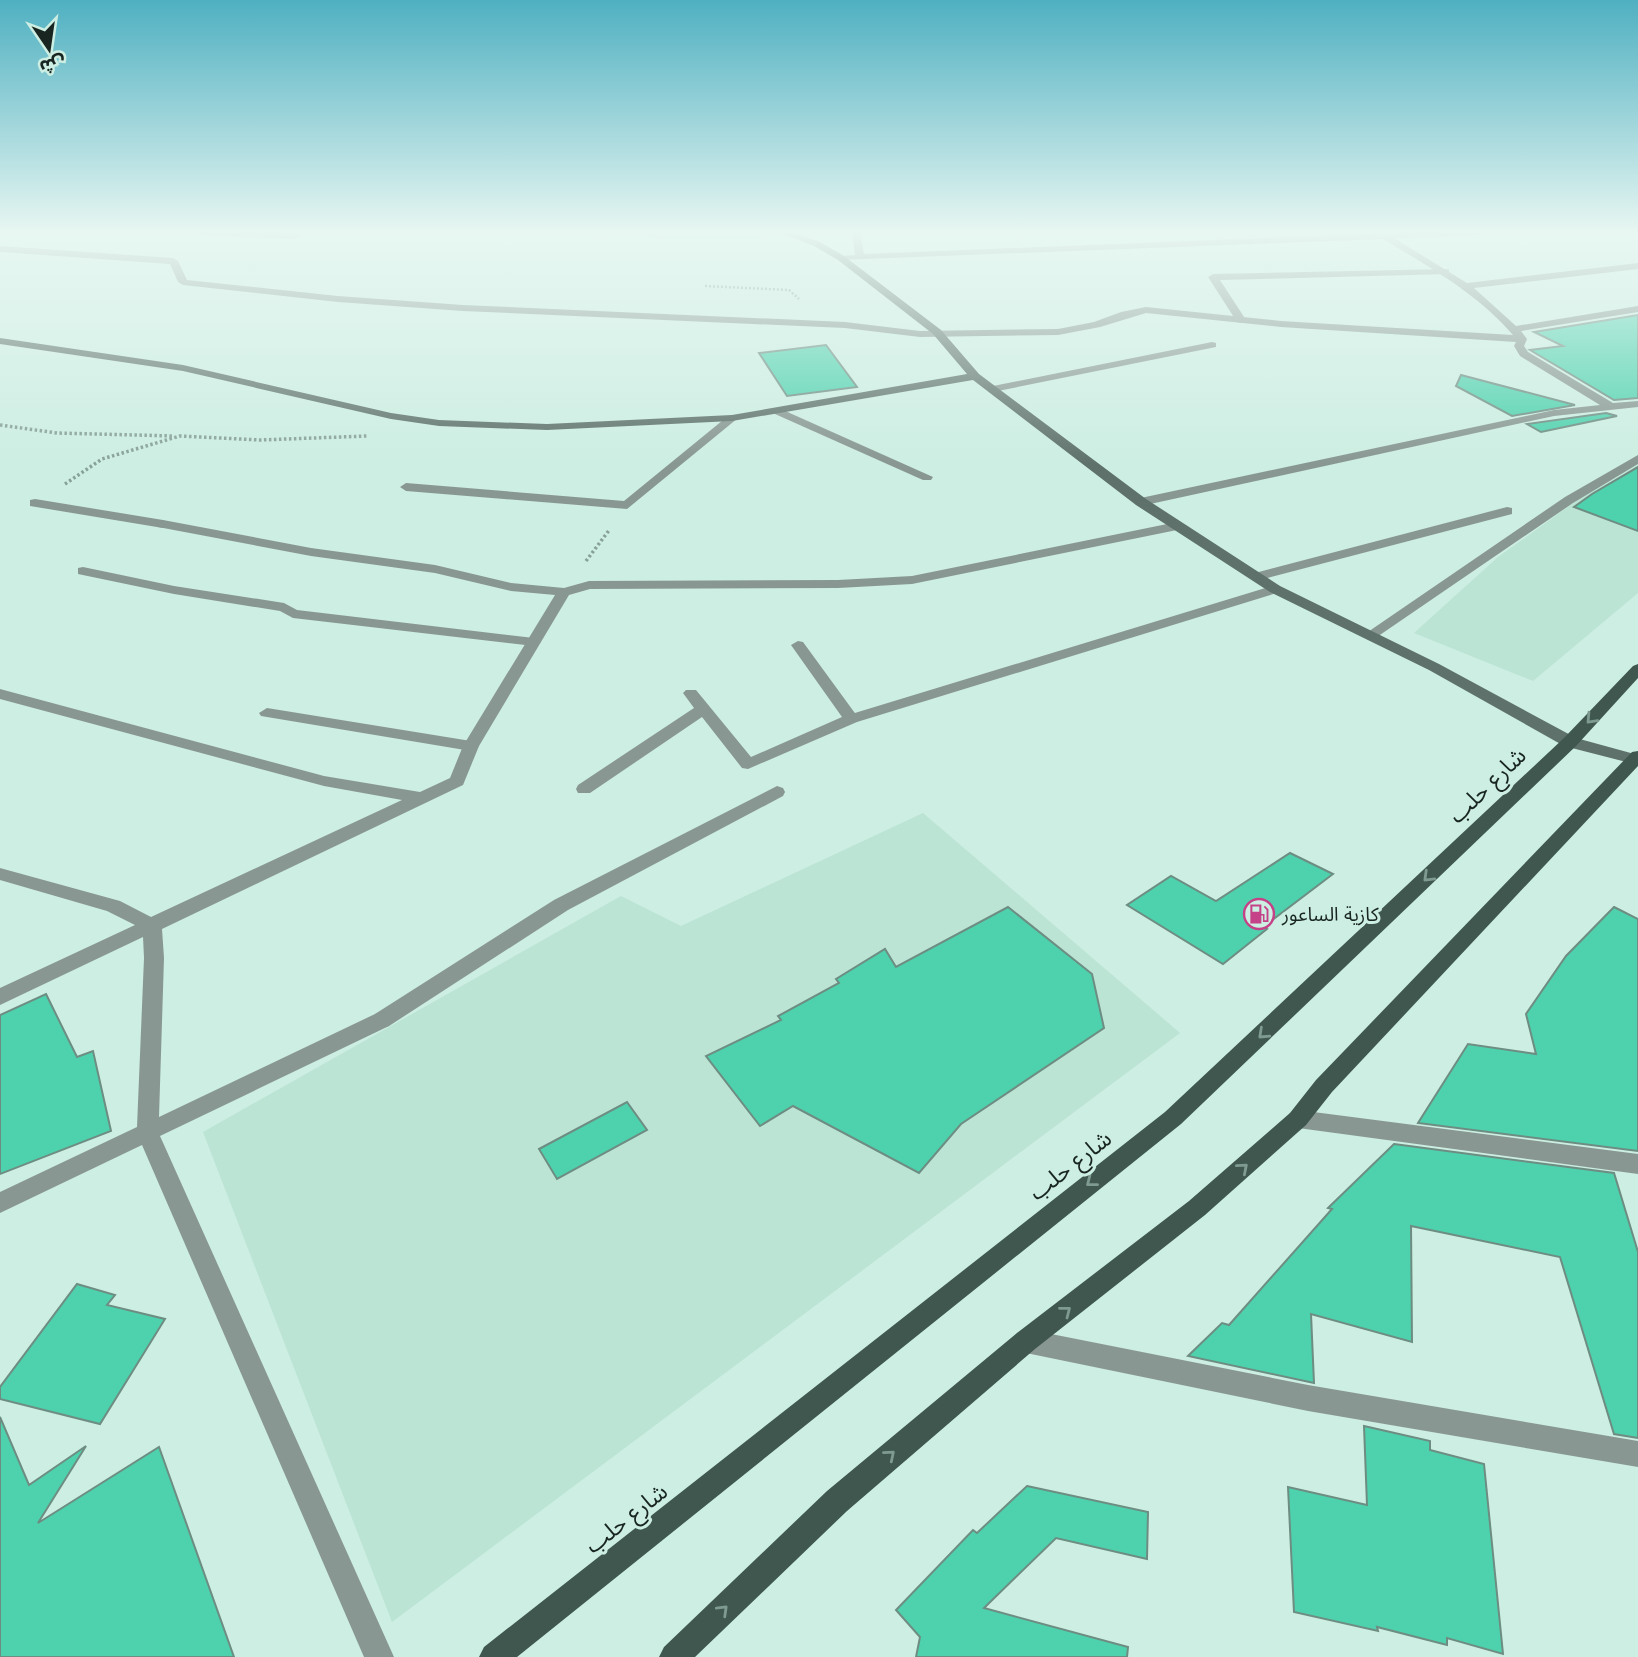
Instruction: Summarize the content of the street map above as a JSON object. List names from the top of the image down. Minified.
{"streets":{"main road":["شارع حلب"]},"places":{"fuel station":["كازية الساعور"]},"north":"bottom"}
